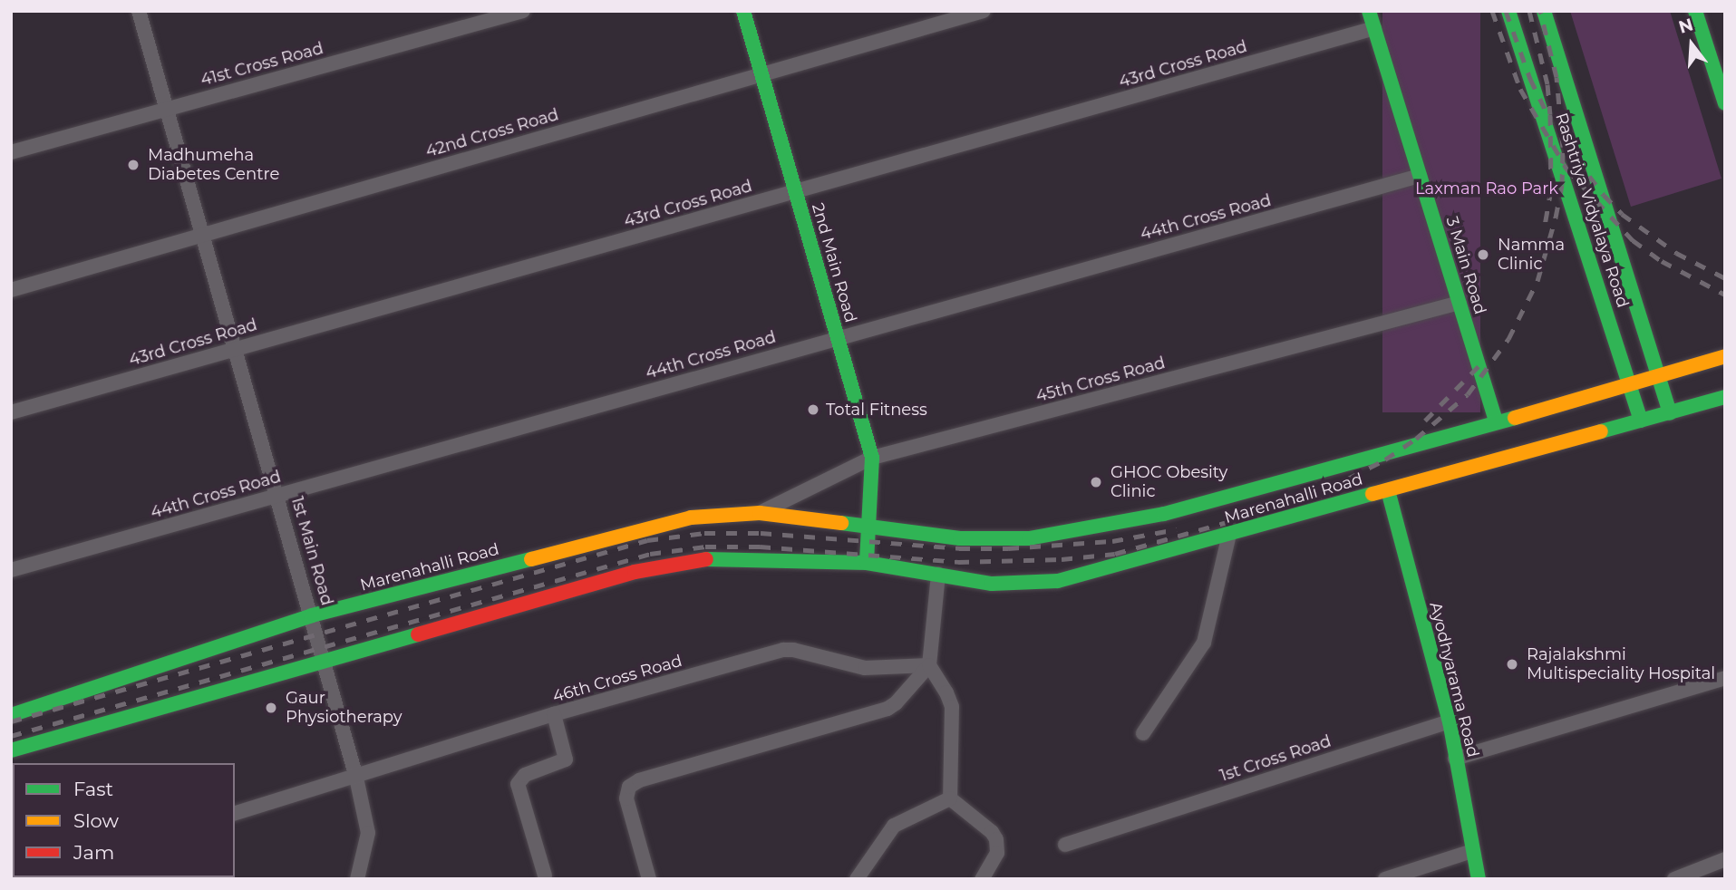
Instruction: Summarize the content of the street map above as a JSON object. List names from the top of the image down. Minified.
{"streets":{"main road":["Rashtriya Vidyalaya Road","2nd Main Road","3 Main Road","Marenahalli Road","Ayodhyarama Road"],"street":["41st Cross Road","43rd Cross Road","42nd Cross Road","44th Cross Road","45th Cross Road","1st Main Road","46th Cross Road","1st Cross Road"]},"crossings":[["41st Cross Road","1st Main Road"],["43rd Cross Road","2nd Main Road"],["43rd Cross Road","3 Main Road"],["43rd Cross Road","1st Main Road"],["42nd Cross Road","2nd Main Road"],["42nd Cross Road","1st Main Road"],["Rashtriya Vidyalaya Road","Marenahalli Road"],["44th Cross Road","2nd Main Road"],["44th Cross Road","3 Main Road"],["44th Cross Road","1st Main Road"],["2nd Main Road","45th Cross Road"],["2nd Main Road","Marenahalli Road"],["3 Main Road","45th Cross Road"],["3 Main Road","Marenahalli Road"],["45th Cross Road","Marenahalli Road"],["Marenahalli Road","1st Main Road"],["Marenahalli Road","Ayodhyarama Road"],["1st Main Road","46th Cross Road"],["Ayodhyarama Road","1st Cross Road"]],"parks":["Laxman Rao Park"],"places":["Madhumeha Diabetes Centre","Namma Clinic","Total Fitness","GHOC Obesity Clinic","Rajalakshmi Multispeciality Hospital","Gaur Physiotherapy"],"legend":["Fast","Slow","Jam"],"north":"top"}
